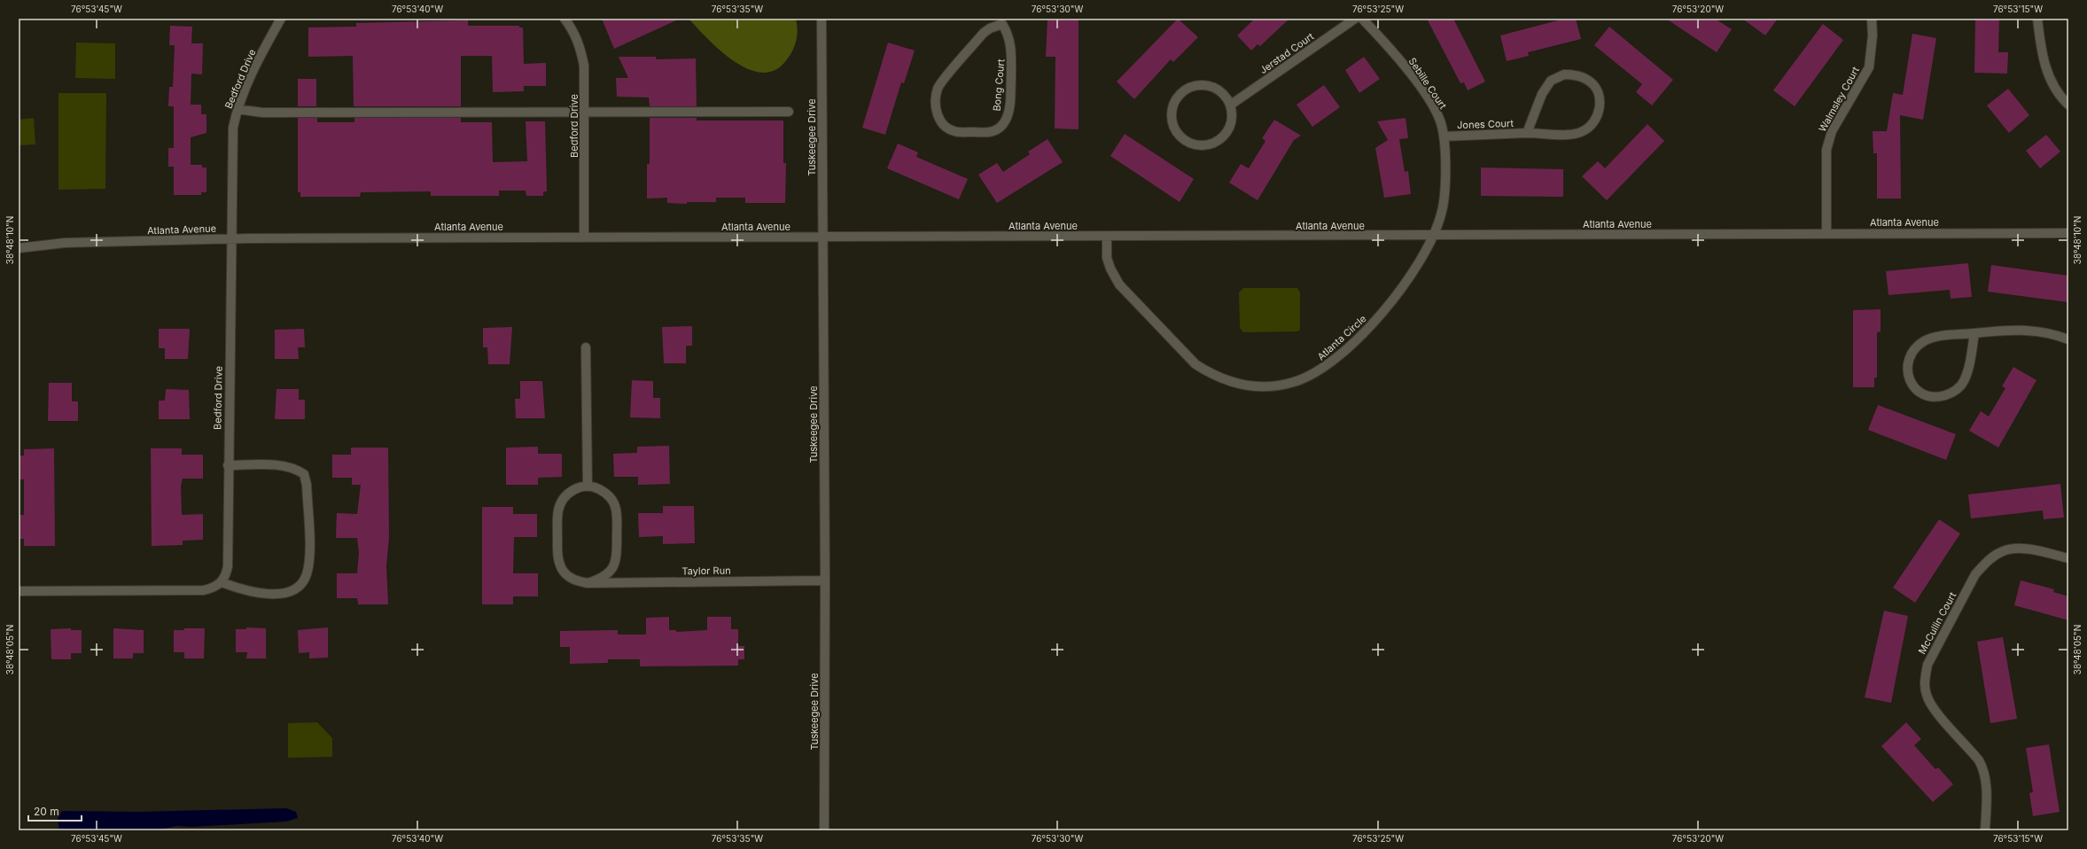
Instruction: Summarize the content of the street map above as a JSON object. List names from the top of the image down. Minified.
{"streets":{"street":["Jerstad Court","Bedford Drive","Sebille Court","Bong Court","Walmsley Court","Jones Court","Tuskeegee Drive","Atlanta Avenue","Atlanta Circle","Taylor Run","McCullin Court"]},"crossings":[["Bedford Drive","Atlanta Avenue"],["Sebille Court","Jones Court"],["Sebille Court","Atlanta Avenue"],["Sebille Court","Atlanta Circle"],["Walmsley Court","Atlanta Avenue"],["Tuskeegee Drive","Atlanta Avenue"],["Tuskeegee Drive","Taylor Run"],["Atlanta Avenue","Atlanta Circle"]],"scale_bar":"20 m","coordinates":["76°53'45\"W","76°53'40\"W","76°53'35\"W","76°53'30\"W","76°53'25\"W","76°53'20\"W","76°53'15\"W","38°48'10\"N","38°48'05\"N"]}
